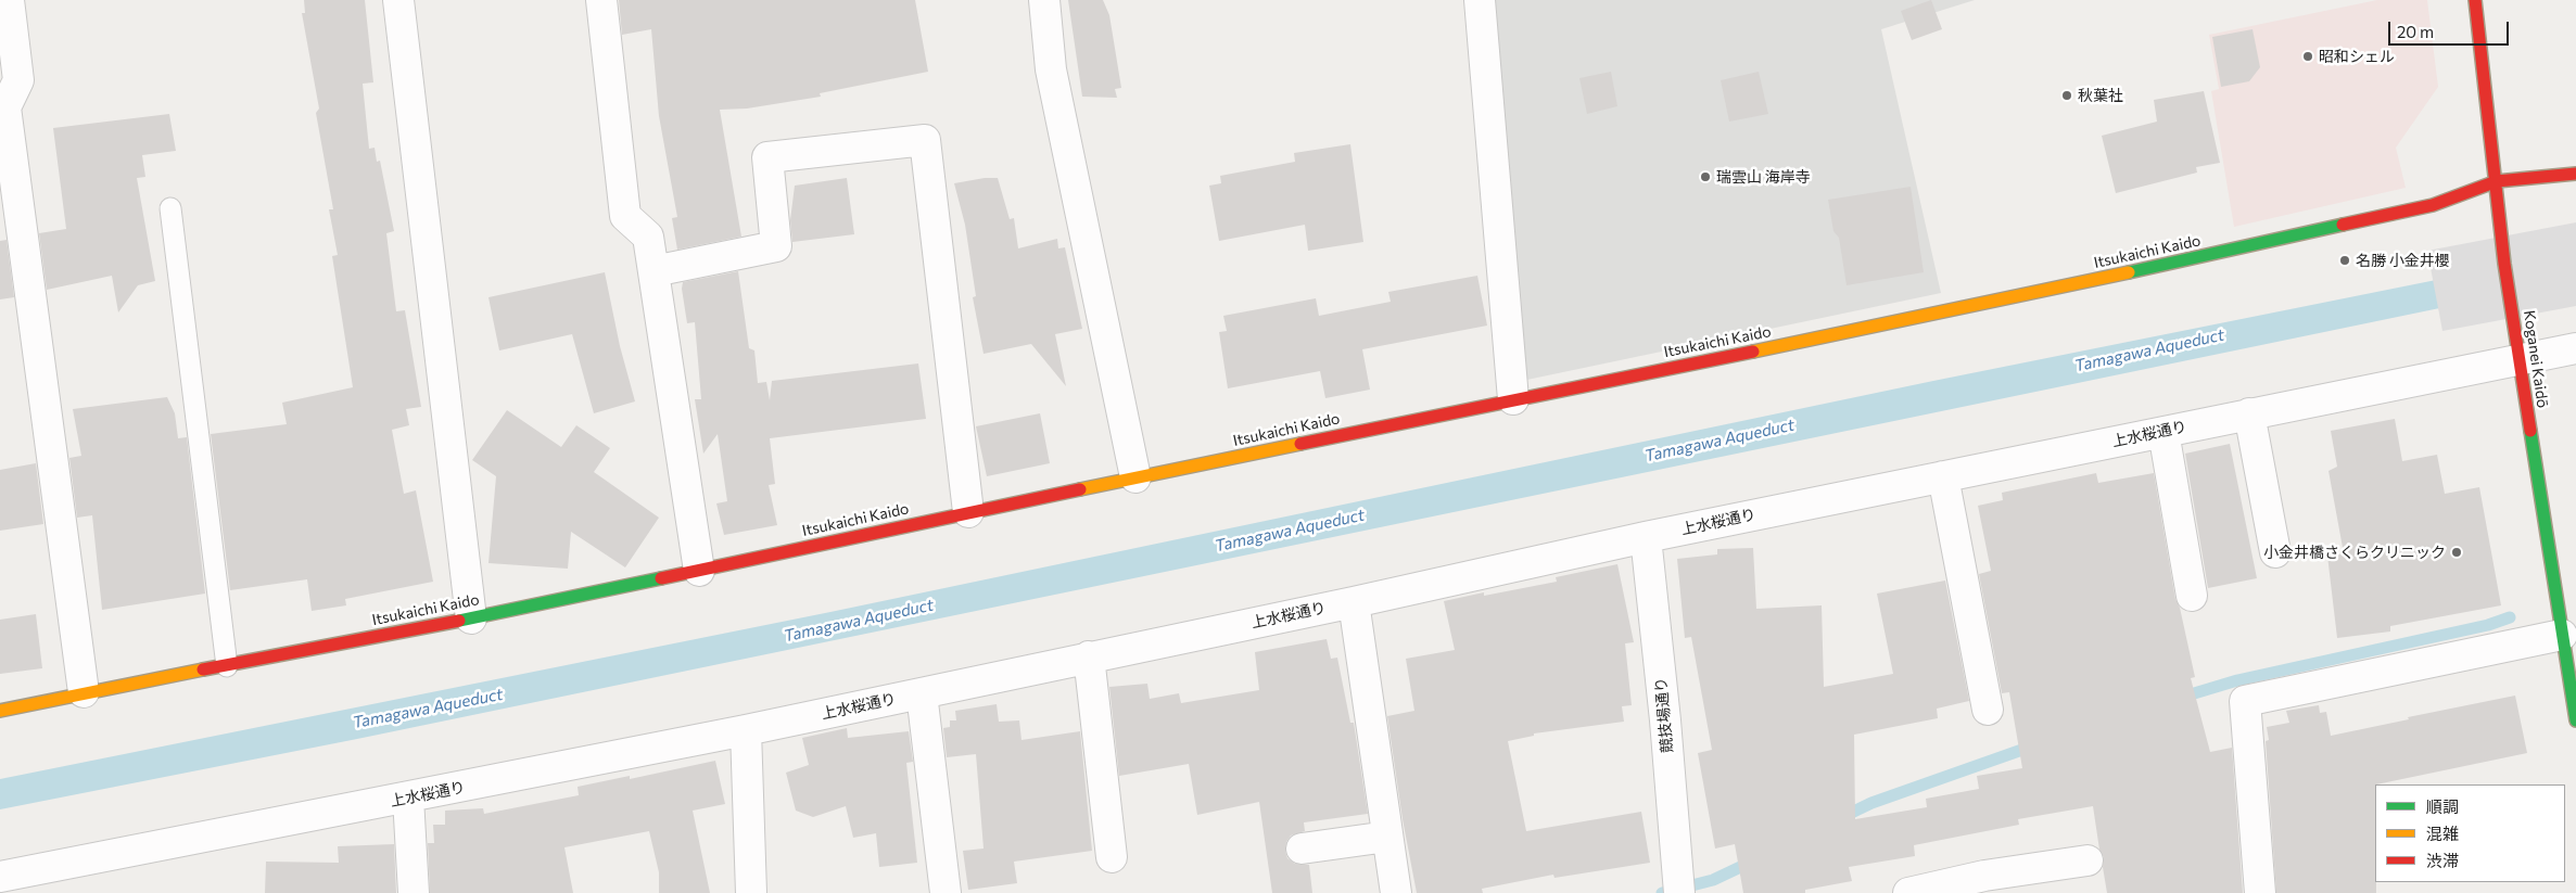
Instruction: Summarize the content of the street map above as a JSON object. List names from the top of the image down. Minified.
{"streets":{"main road":["Itsukaichi Kaido","Koganei Kaidō"],"street":["上水桜通り","競技場通り"]},"crossings":[["Itsukaichi Kaido","Koganei Kaidō"],["Koganei Kaidō","上水桜通り"],["上水桜通り","競技場通り"]],"water":["Tamagawa Aqueduct"],"places":["昭和シェル","秋葉社","瑞雲山 海岸寺","名勝 小金井櫻","小金井橋さくらクリニック"],"legend":["順調","混雑","渋滞"],"scale_bar":"20 m"}
